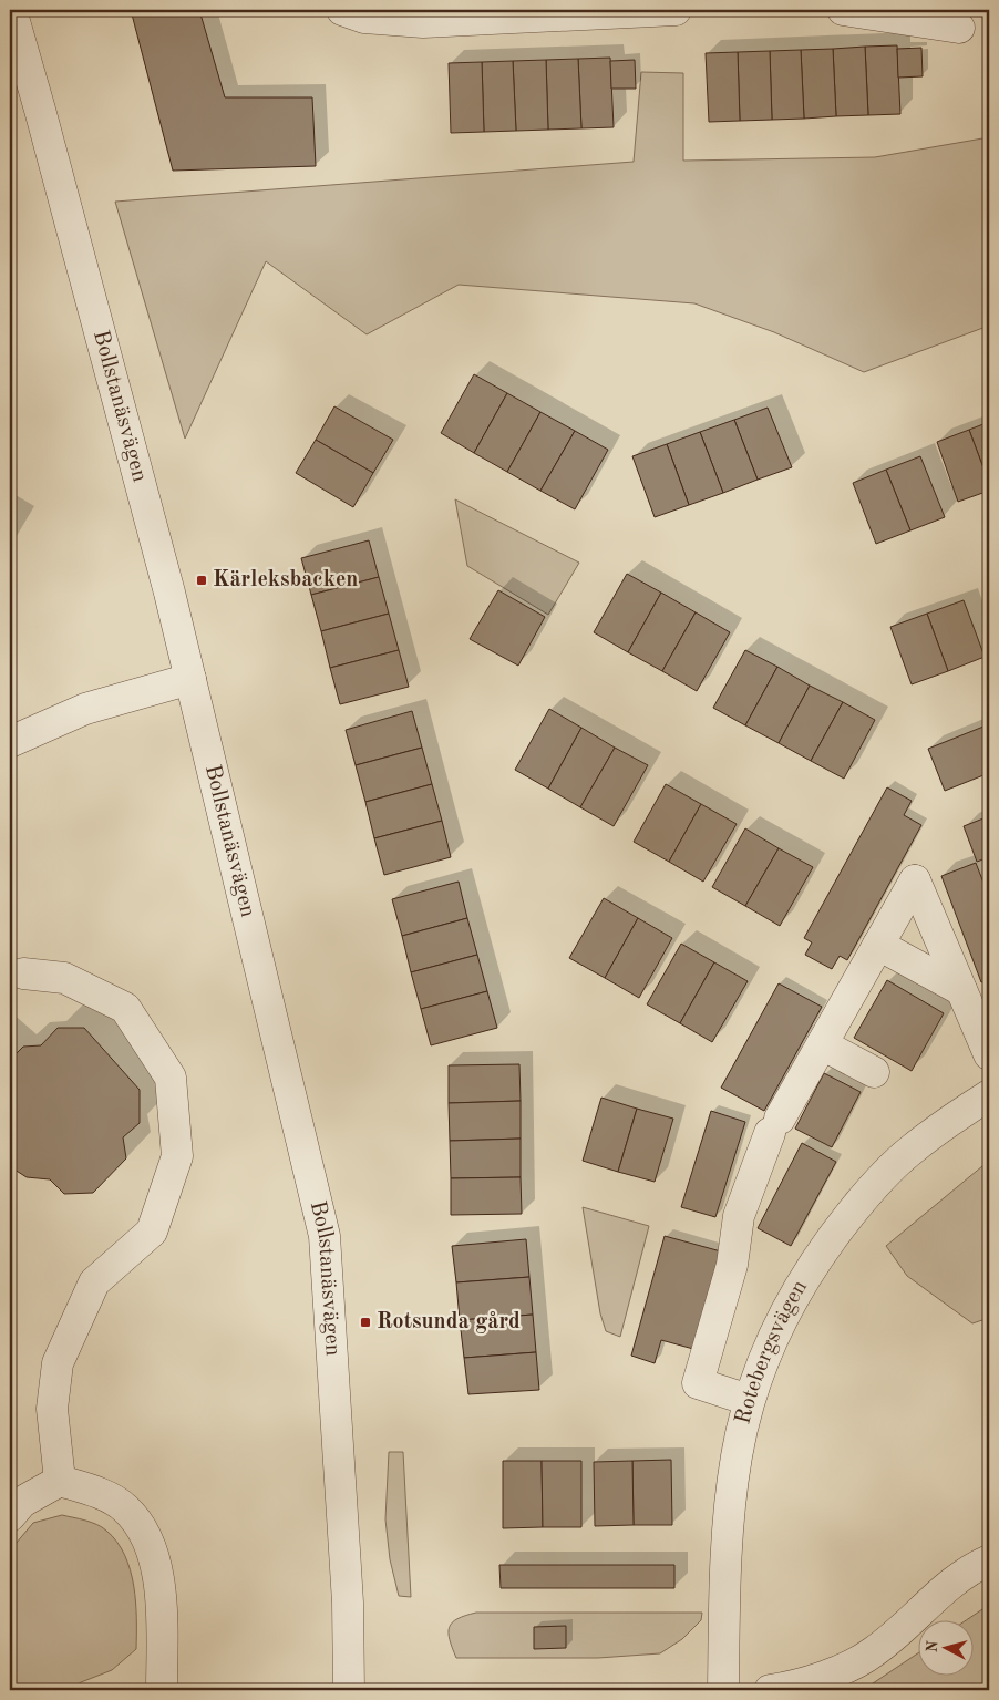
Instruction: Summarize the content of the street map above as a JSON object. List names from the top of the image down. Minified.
{"streets":{"street":["Bollstanäsvägen","Rotebergsvägen"]},"places":{"transit":["Kärleksbacken","Rotsunda gård"]},"north":"left"}
